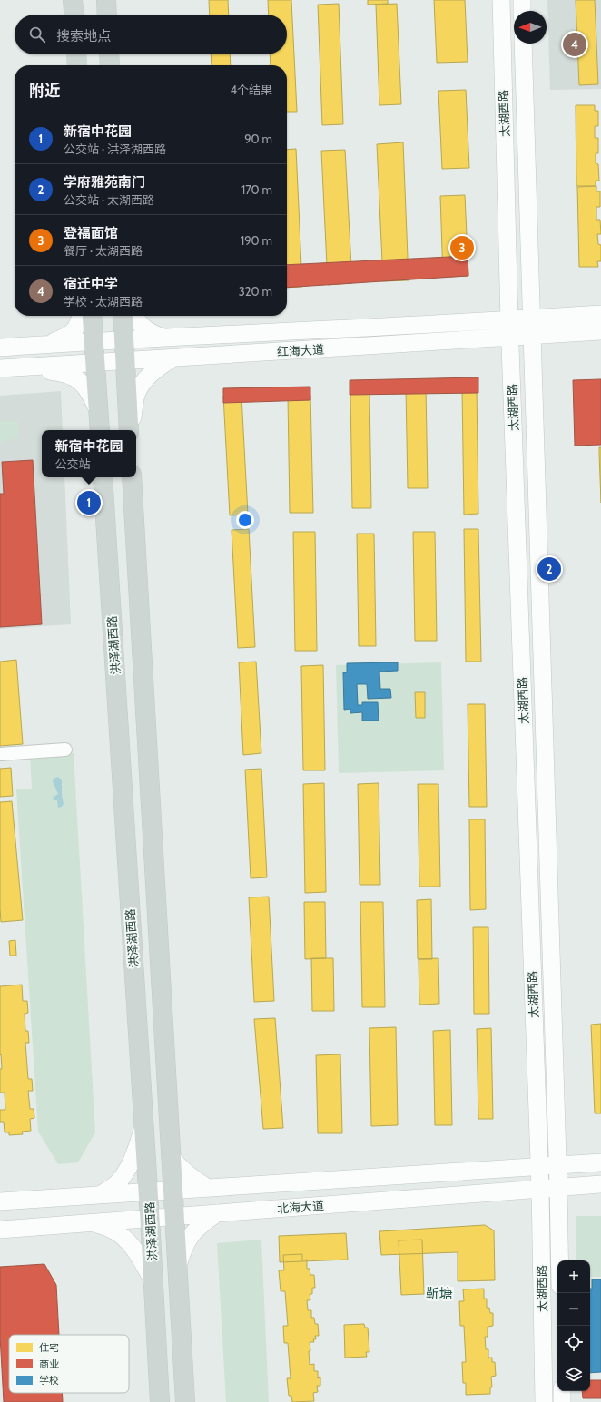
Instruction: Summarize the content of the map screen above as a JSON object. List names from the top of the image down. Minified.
{"streets":{"main road":["洪泽湖西路"],"street":["太湖西路","红海大道","北海大道"]},"crossings":[["太湖西路","红海大道"],["太湖西路","北海大道"],["洪泽湖西路","北海大道"]],"districts":["靳塘"],"legend":["住宅","商业","学校"],"north":"left","page":{"search":"搜索地点","pins":["4","3","1","2"],"heading":["附近","4个结果"],"list":[{"mark":"1","name":"新宿中花园","note":"公交站 · 洪泽湖西路","value":"90 m"},{"mark":"2","name":"学府雅苑南门","note":"公交站 · 太湖西路","value":"170 m"},{"mark":"3","name":"登福面馆","note":"餐厅 · 太湖西路","value":"190 m"},{"mark":"4","name":"宿迁中学","note":"学校 · 太湖西路","value":"320 m"}],"popup":["新宿中花园","公交站"],"map_buttons":["+","−"]}}
